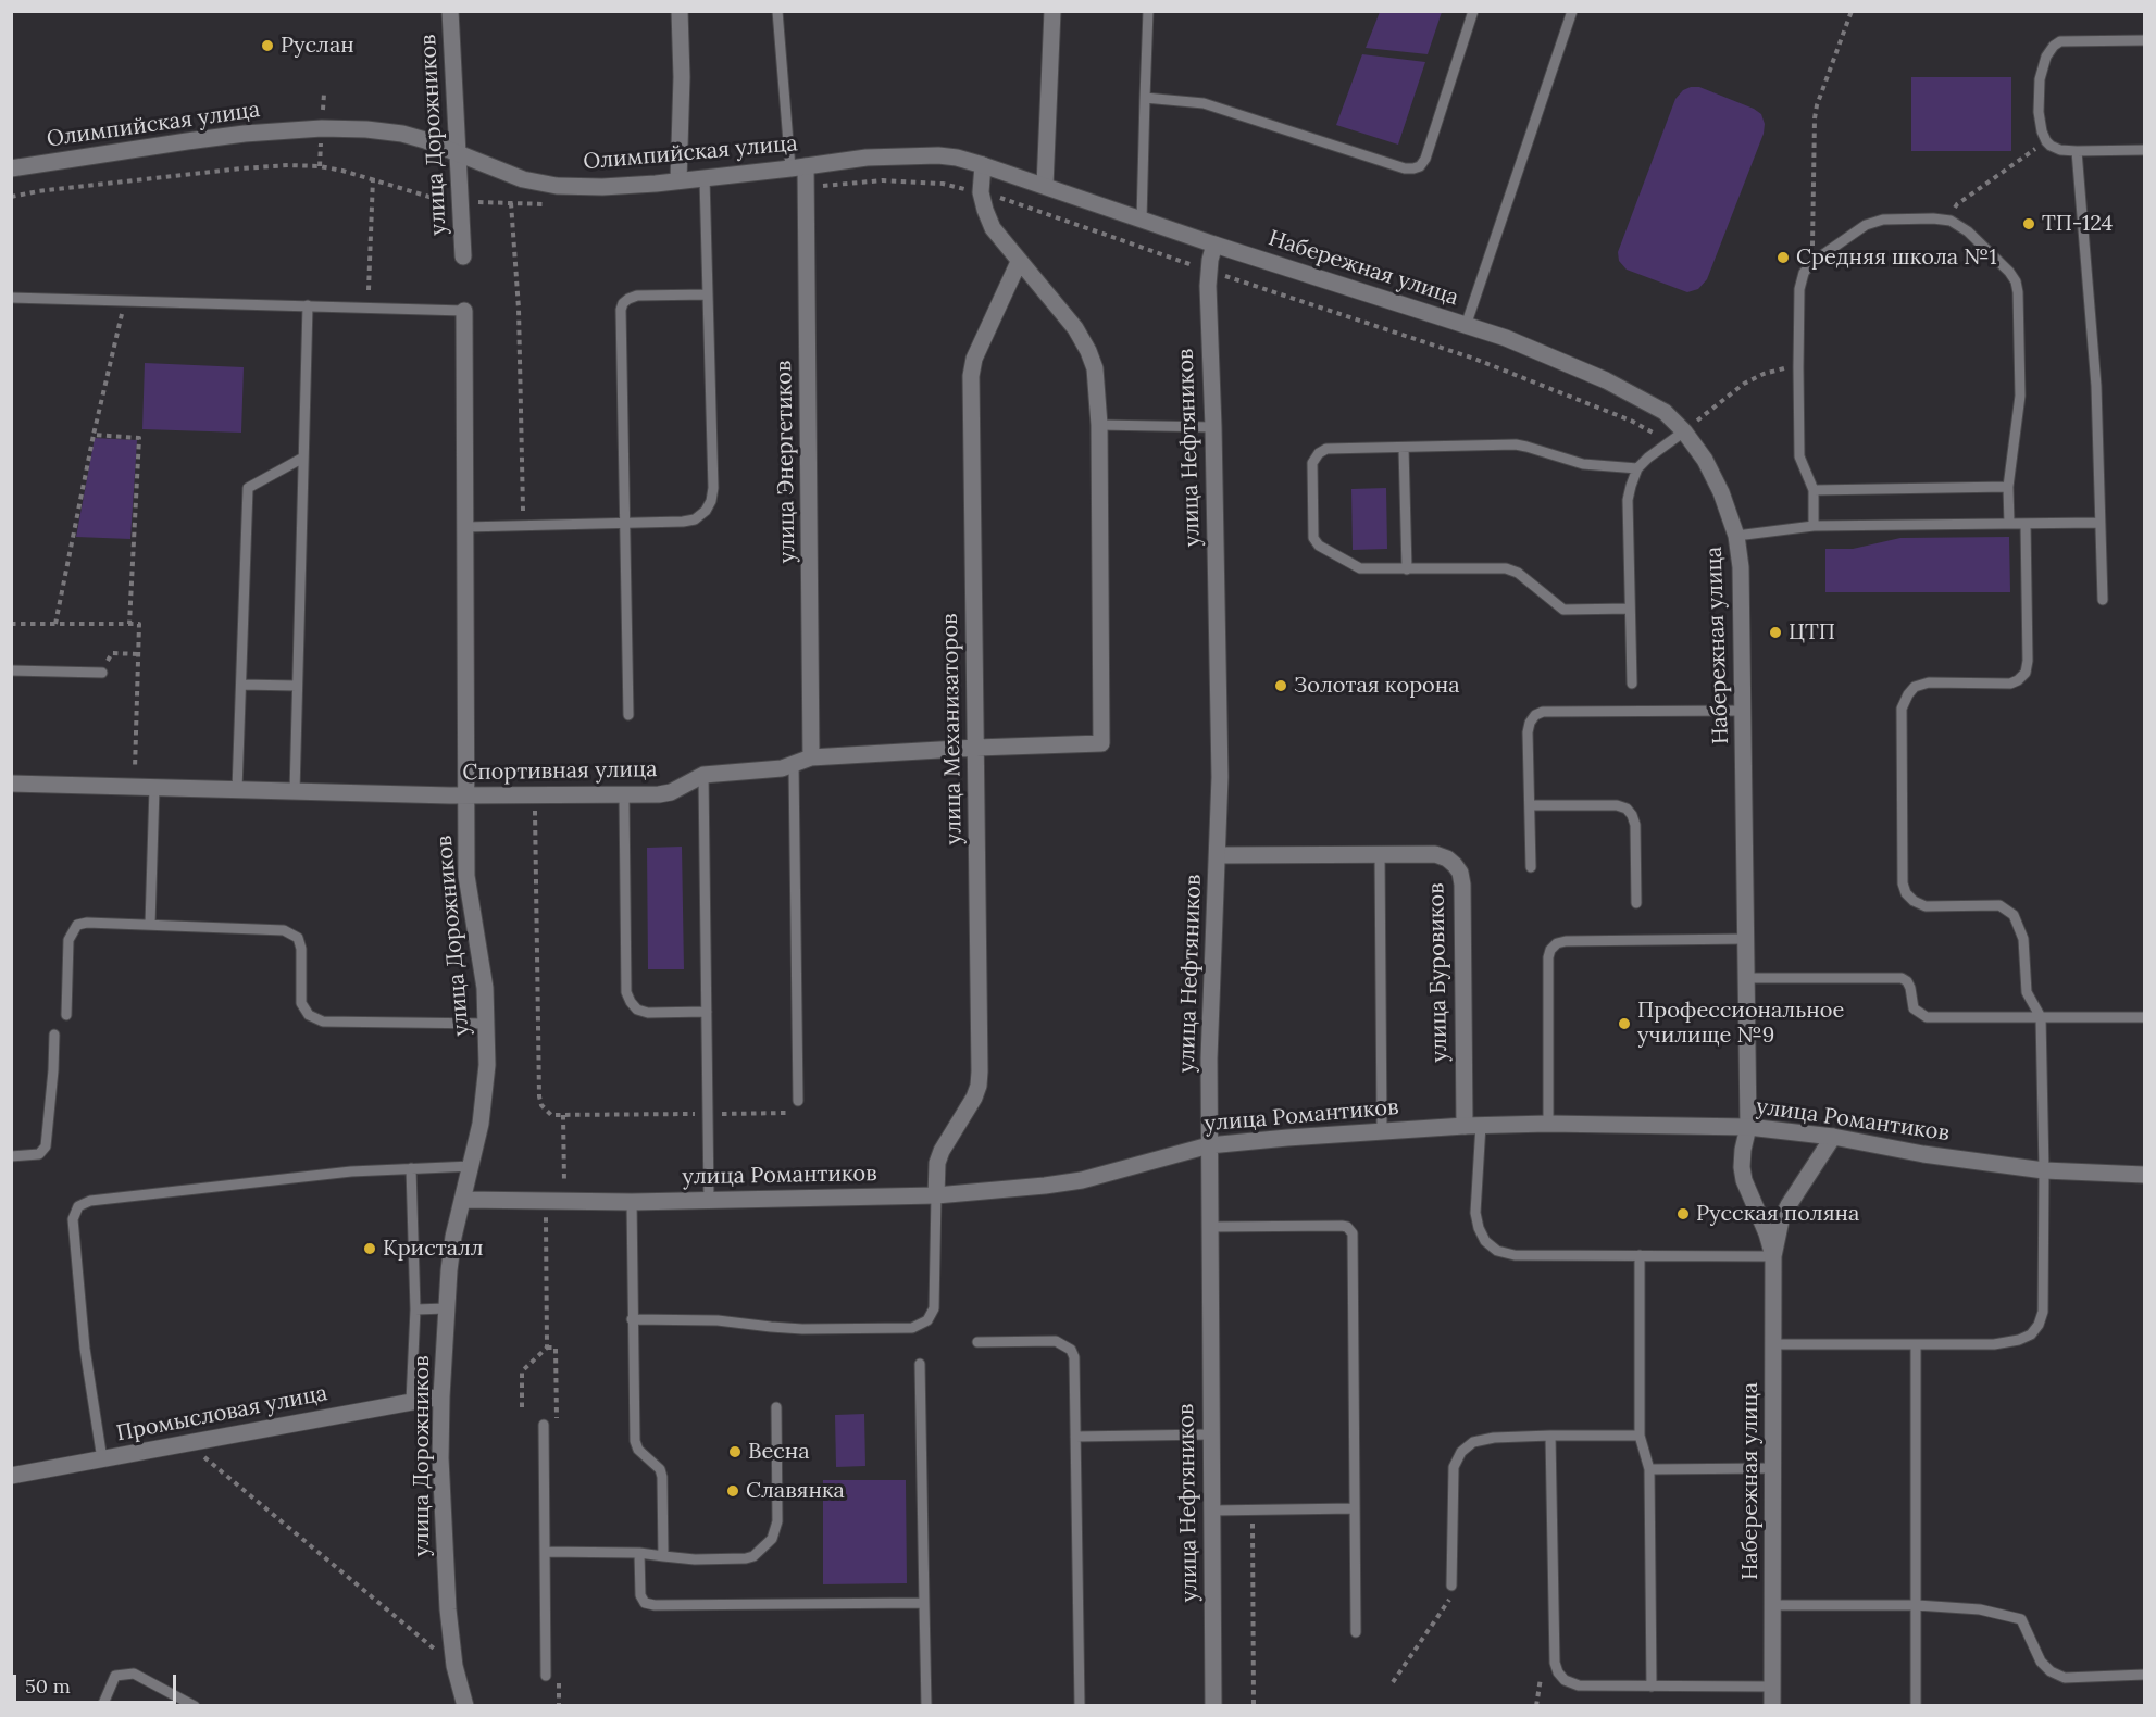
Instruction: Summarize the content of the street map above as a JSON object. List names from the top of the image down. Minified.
{"streets":{"street":["Олимпийская улица","улица Дорожников","Набережная улица","улица Нефтяников","улица Энергетиков","улица Механизаторов","Спортивная улица","улица Буровиков","улица Романтиков","Промысловая улица"]},"crossings":[["Олимпийская улица","улица Дорожников"],["Олимпийская улица","Набережная улица"],["Олимпийская улица","улица Нефтяников"],["Олимпийская улица","улица Энергетиков"],["улица Дорожников","Спортивная улица"],["улица Дорожников","улица Романтиков"],["улица Дорожников","Промысловая улица"],["Набережная улица","улица Нефтяников"],["Набережная улица","улица Романтиков"],["улица Нефтяников","улица Буровиков"],["улица Нефтяников","улица Романтиков"],["улица Энергетиков","Спортивная улица"],["улица Механизаторов","Спортивная улица"],["улица Механизаторов","улица Романтиков"],["улица Буровиков","улица Романтиков"]],"places":["Руслан","ТП-124","Средняя школа №1","ЦТП","Золотая корона","Профессиональное училище №9","Русская поляна","Кристалл","Весна","Славянка"],"scale_bar":"50 m"}
